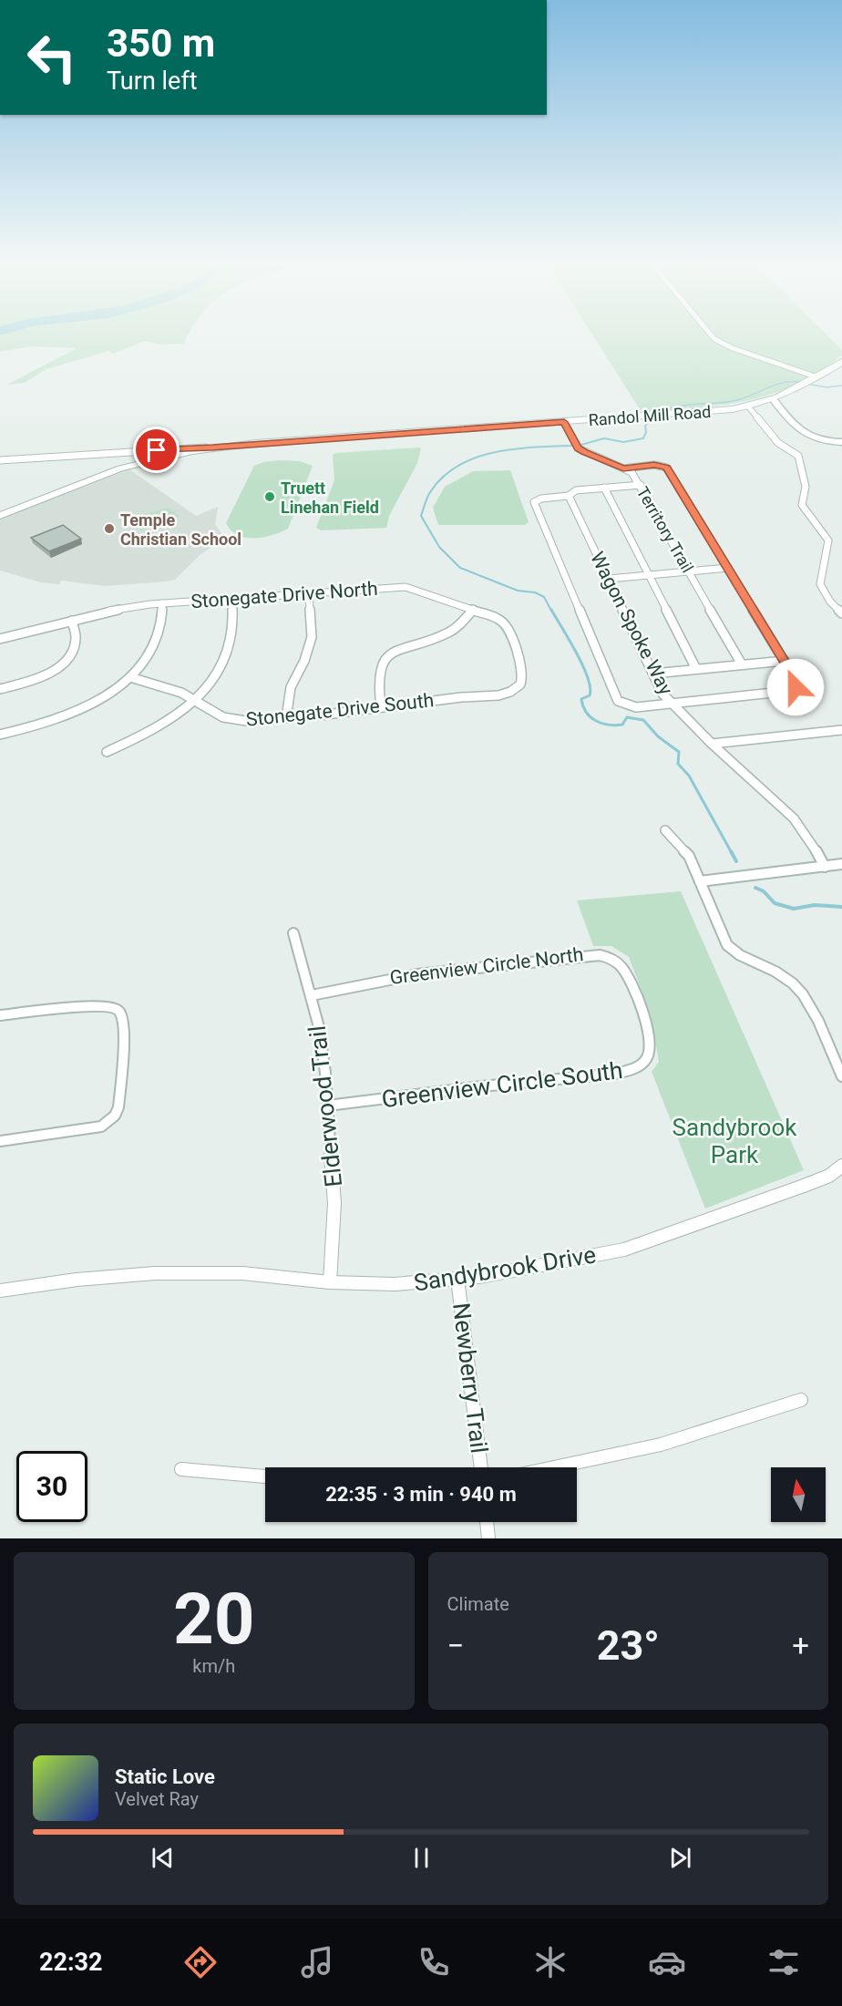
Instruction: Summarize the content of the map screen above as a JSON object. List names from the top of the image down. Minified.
{"streets":{"main road":["Randol Mill Road"],"street":["Territory Trail","Stonegate Drive North","Wagon Spoke Way","Stonegate Drive South","Greenview Circle North","Greenview Circle South","Elderwood Trail","Sandybrook Drive","Newberry Trail"]},"crossings":[["Randol Mill Road","Territory Trail"],["Stonegate Drive North","Stonegate Drive South"],["Greenview Circle North","Greenview Circle South"],["Greenview Circle North","Elderwood Trail"],["Greenview Circle South","Elderwood Trail"],["Elderwood Trail","Sandybrook Drive"],["Sandybrook Drive","Newberry Trail"]],"parks":["Sandybrook Park"],"places":["Truett Linehan Field","Temple Christian School"],"north":"top","page":{"turn":["350 m","Turn left"],"limit":"30","trip":"22:35 · 3 min · 940 m","tile":[["20","km/h"],"Climate"],"heat":["−","23°","+"],"song":["Static Love","Velvet Ray"],"tabs":"22:32"}}
